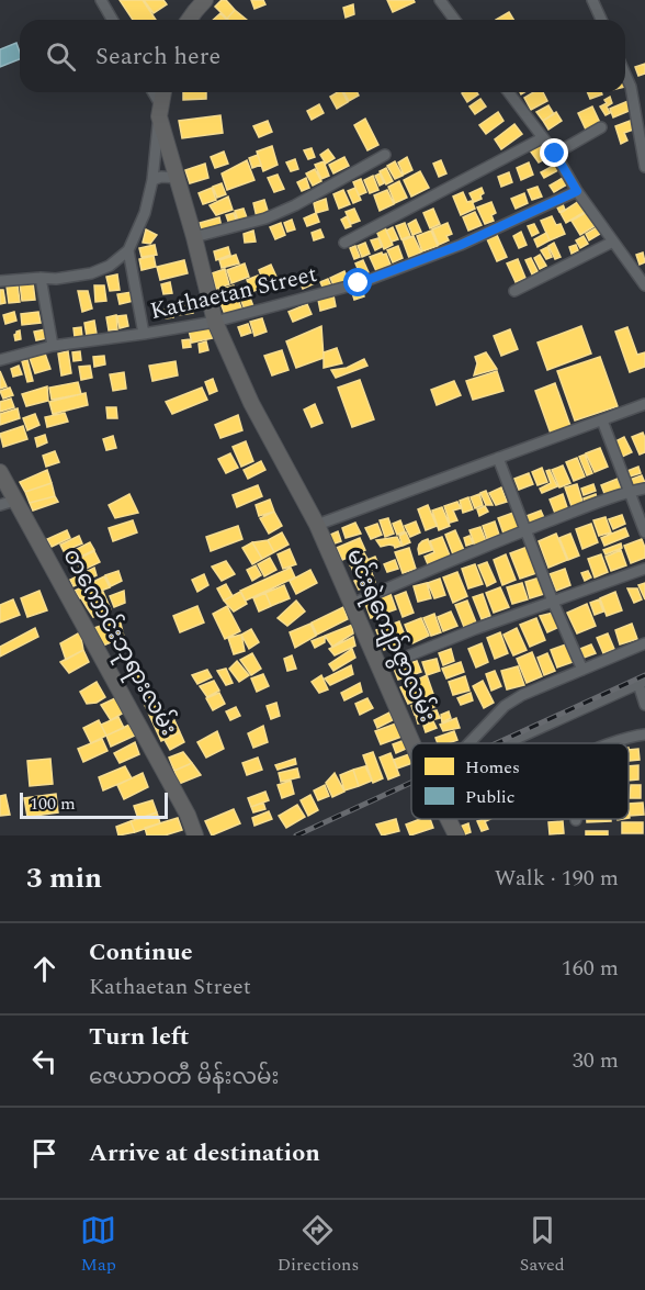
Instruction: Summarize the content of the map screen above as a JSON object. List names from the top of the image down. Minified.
{"streets":{"street":["Kathaetan Street","မင်းရဲကျော်ဇွာလမ်း","တကောင်းဘုရားလမ်း"]},"crossings":[["Kathaetan Street","မင်းရဲကျော်ဇွာလမ်း"]],"legend":["Homes","Public"],"scale_bar":"100 m","page":{"search":"Search here","scale":"100 m","heading":["3 min","Walk · 190 m"],"list":[["Continue","Kathaetan Street","160 m"],["Turn left","ဇေယာဝတီ မိန်းလမ်း","30 m"],"Arrive at destination"],"nav":["Map","Directions","Saved"]}}
